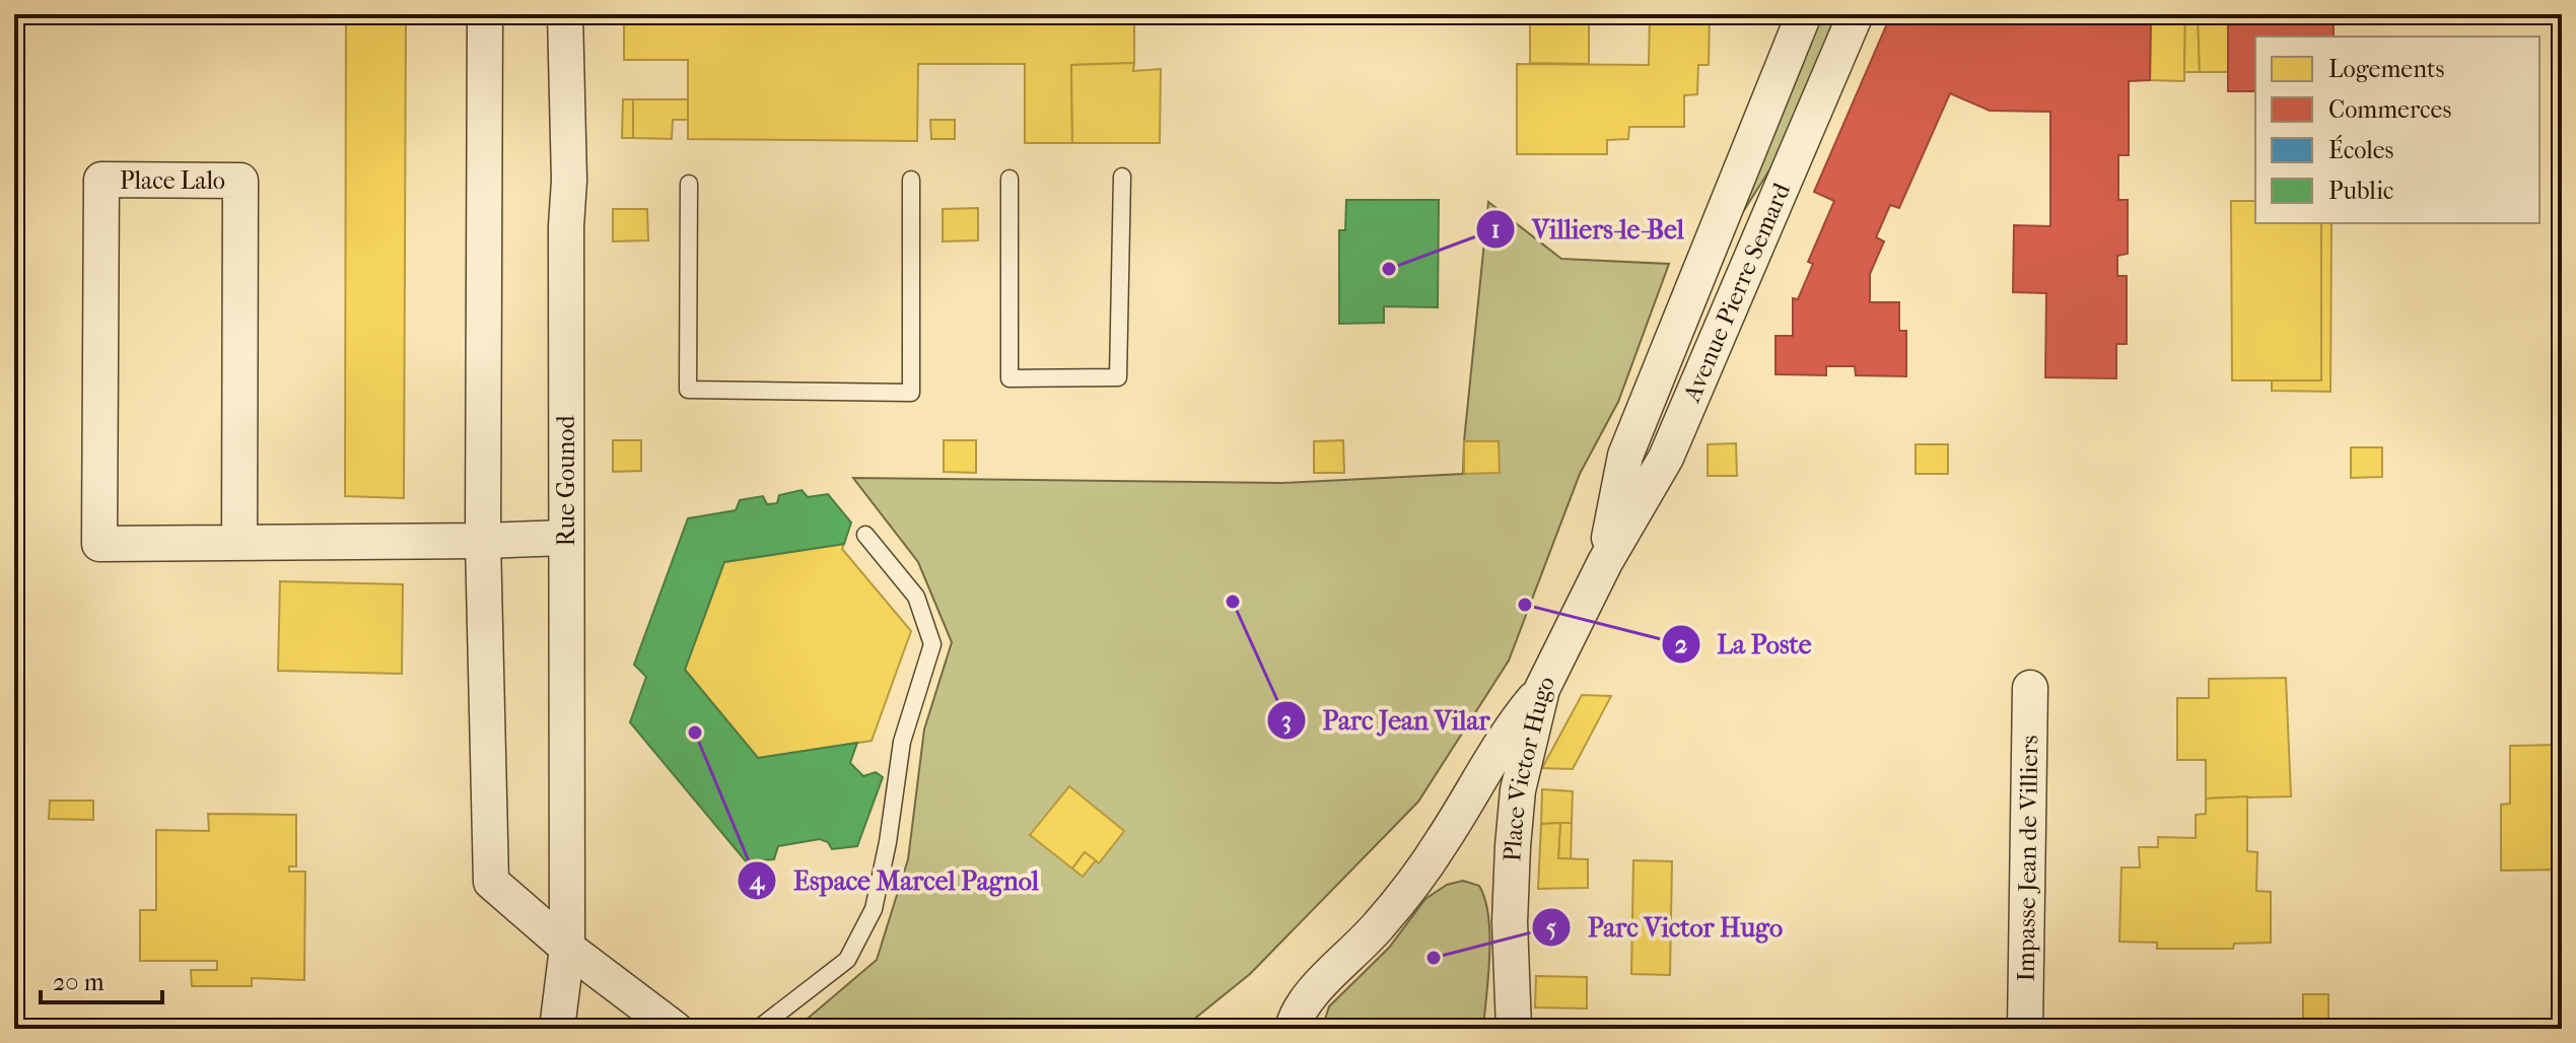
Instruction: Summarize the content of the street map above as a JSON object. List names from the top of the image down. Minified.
{"streets":{"street":["Place Lalo","Avenue Pierre Semard","Rue Gounod","Place Victor Hugo","Impasse Jean de Villiers"]},"crossings":[["Place Lalo","Rue Gounod"],["Avenue Pierre Semard","Place Victor Hugo"]],"places":["Villiers-le-Bel","Parc Jean Vilar","La Poste","Espace Marcel Pagnol","Parc Victor Hugo"],"legend":["Logements","Commerces","Écoles","Public"],"scale_bar":"20 m"}
